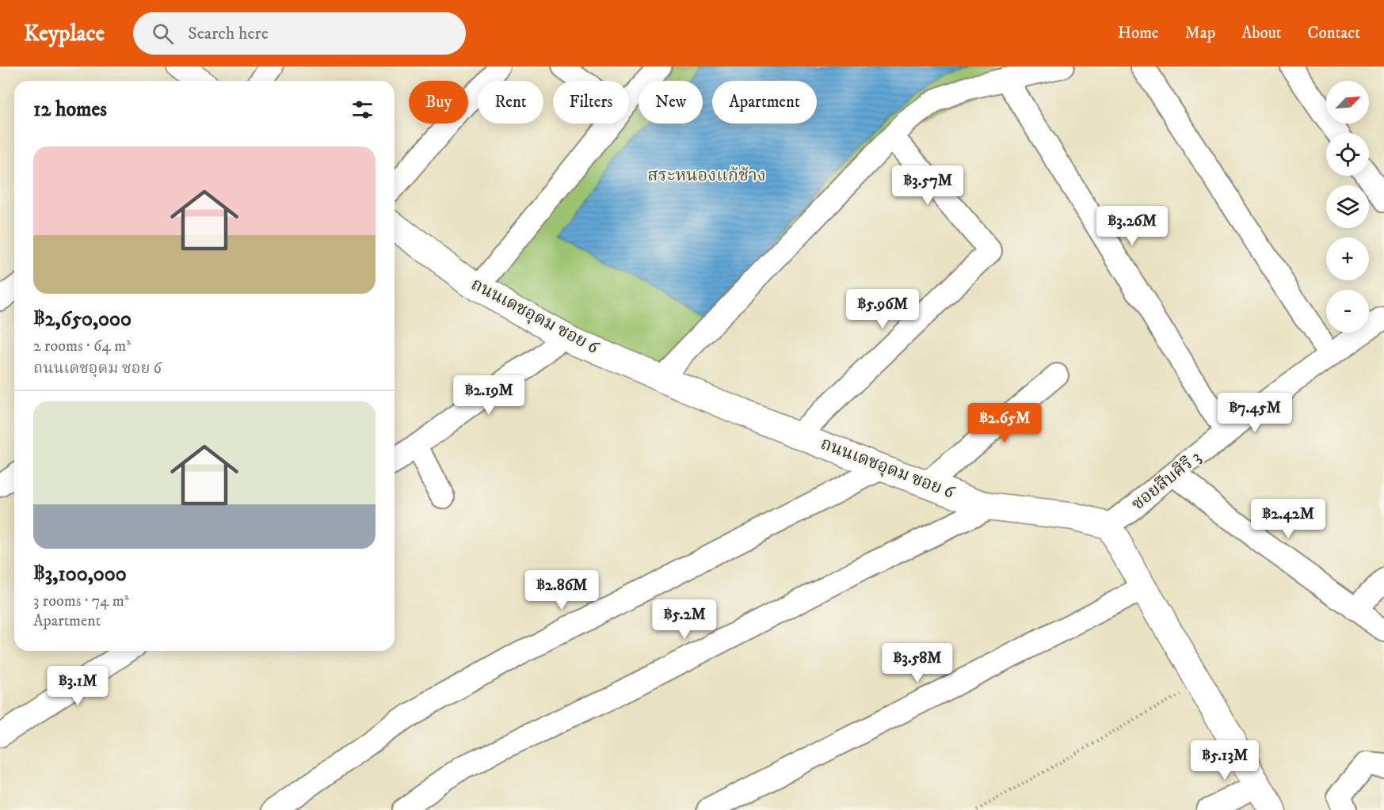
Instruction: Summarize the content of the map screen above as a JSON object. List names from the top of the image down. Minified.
{"streets":{"street":["ถนนเดชอุดม ซอย 6","ซอยสืบศิริ 3"]},"crossings":[["ถนนเดชอุดม ซอย 6","ซอยสืบศิริ 3"]],"parks":["สระหนองแก้ช้าง"],"north":"top right","page":{"header":"Keyplace","search":"Search here","nav":["Home","Map","About","Contact"],"map_buttons":["+","−"],"chip":["Buy","Rent","Filters","New","Apartment"],"heading":"12 homes","list":[{"name":"฿2,650,000","note":"2 rooms · 64 m² · ถนนเดชอุดม ซอย 6"},{"name":"฿3,100,000","note":"3 rooms · 74 m² · Apartment"}],"price":["฿3.57M","฿3.26M","฿5.96M","฿2.19M","฿7.45M","฿2.65M","฿2.42M","฿2.86M","฿5.2M","฿3.58M","฿3.1M","฿5.13M"]}}
